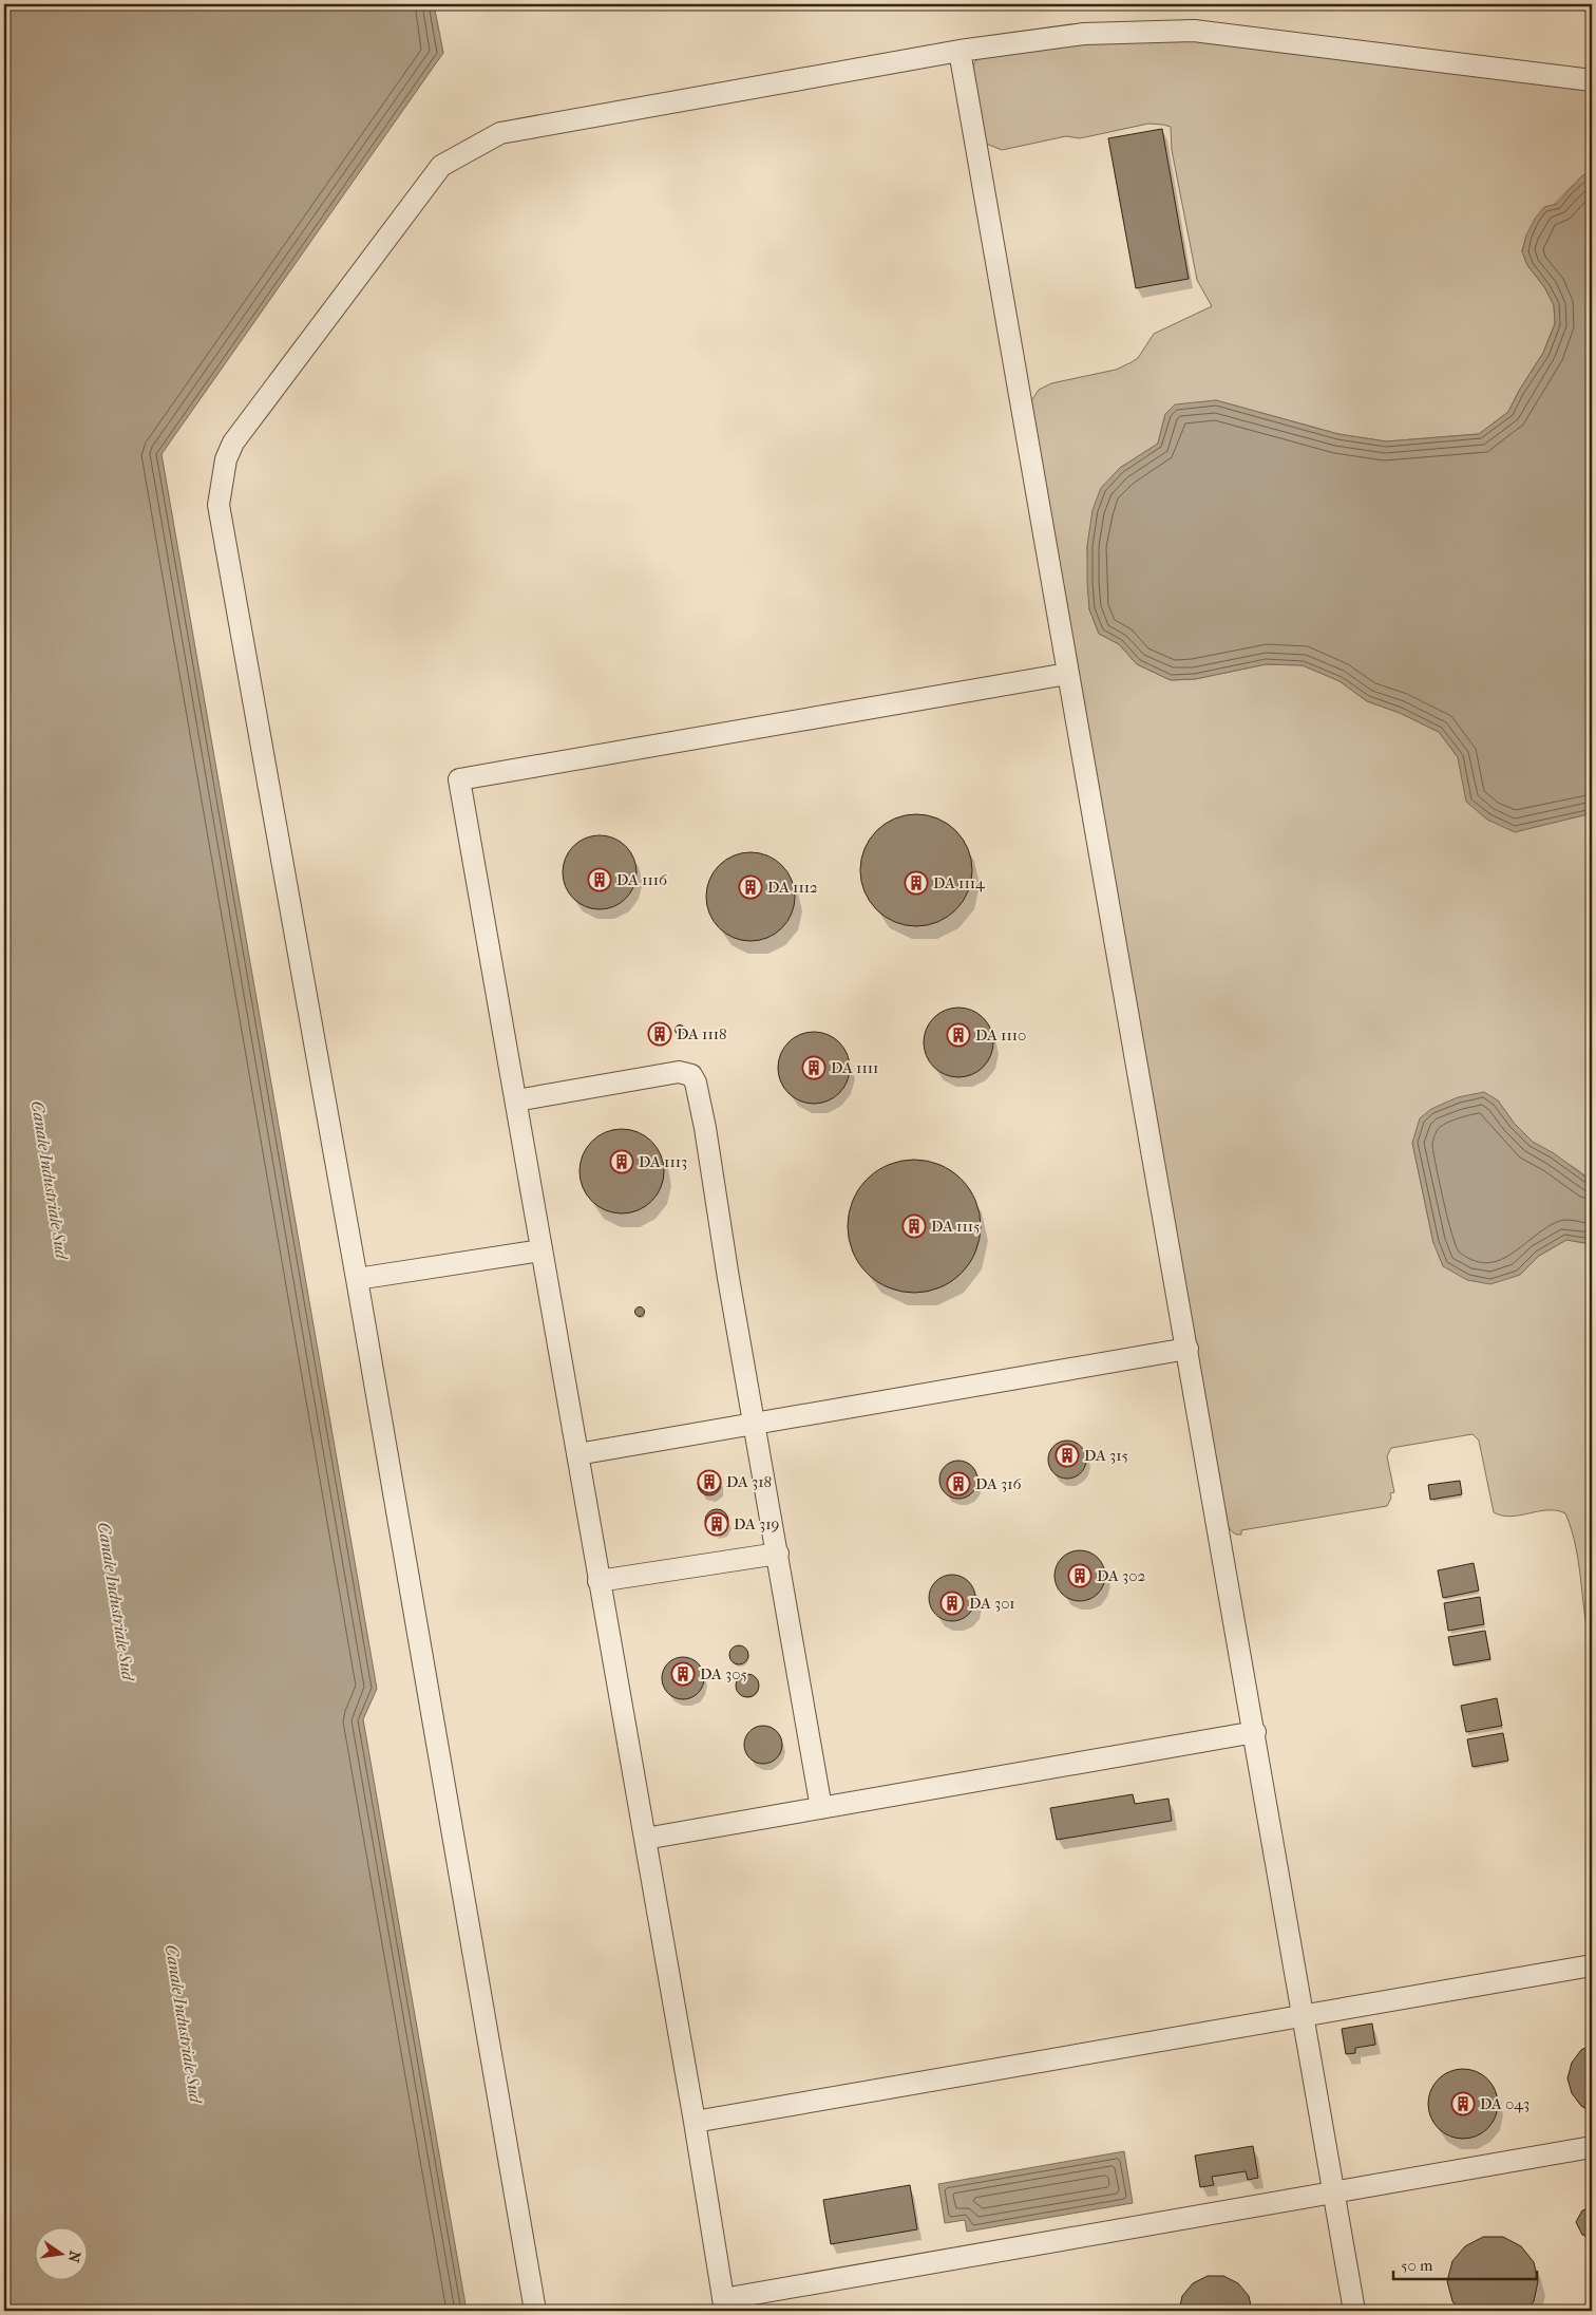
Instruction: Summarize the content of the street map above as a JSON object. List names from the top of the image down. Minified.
{"water":["Canale Industriale Sud"],"places":{"building":["DA 1116","DA 1114","DA 1112","DA 1118","DA 1110","DA 1111","DA 1113","DA 1115","DA 315","DA 318","DA 316","DA 319","DA 302","DA 301","DA 305","DA 043"]},"scale_bar":"50 m","north":"right"}
